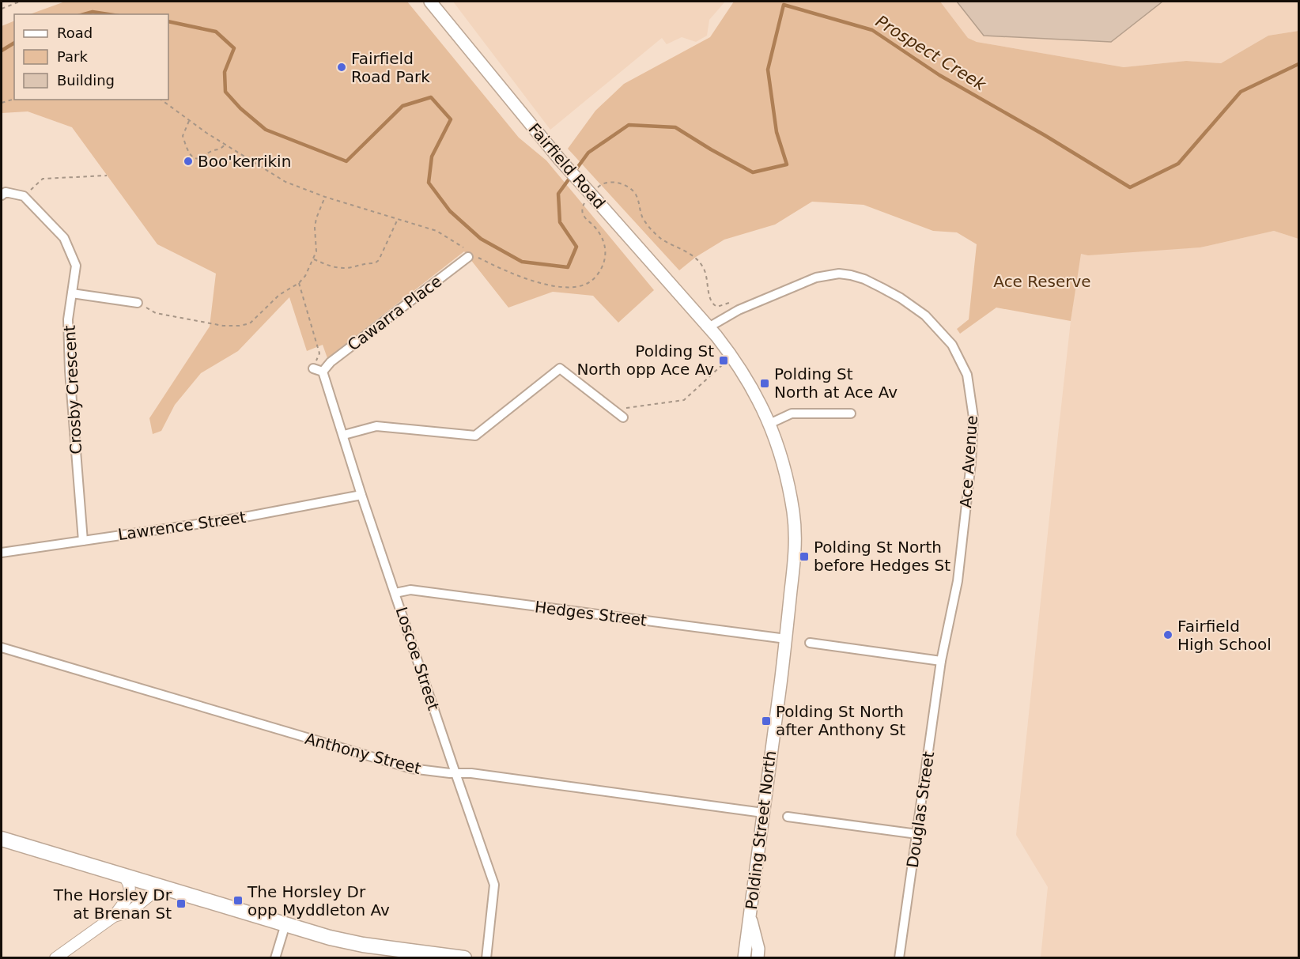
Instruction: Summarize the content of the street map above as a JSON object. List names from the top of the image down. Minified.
{"streets":{"main road":["Fairfield Road","Polding Street North"],"street":["Cawarra Place","Crosby Crescent","Ace Avenue","Lawrence Street","Hedges Street","Loscoe Street","Anthony Street","Douglas Street"]},"crossings":[["Fairfield Road","Ace Avenue"],["Fairfield Road","Polding Street North"],["Cawarra Place","Loscoe Street"],["Crosby Crescent","Lawrence Street"],["Ace Avenue","Douglas Street"],["Ace Avenue","Polding Street North"],["Lawrence Street","Loscoe Street"],["Hedges Street","Loscoe Street"],["Hedges Street","Polding Street North"],["Loscoe Street","Anthony Street"],["Anthony Street","Polding Street North"]],"water":["Prospect Creek"],"parks":["Ace Reserve"],"places":{"other":["Fairfield Road Park","Boo'kerrikin","Fairfield High School"],"transit":["Polding St North opp Ace Av","Polding St North at Ace Av","Polding St North before Hedges St","Polding St North after Anthony St","The Horsley Dr opp Myddleton Av","The Horsley Dr at Brenan St"]},"legend":["Road","Park","Building"]}
